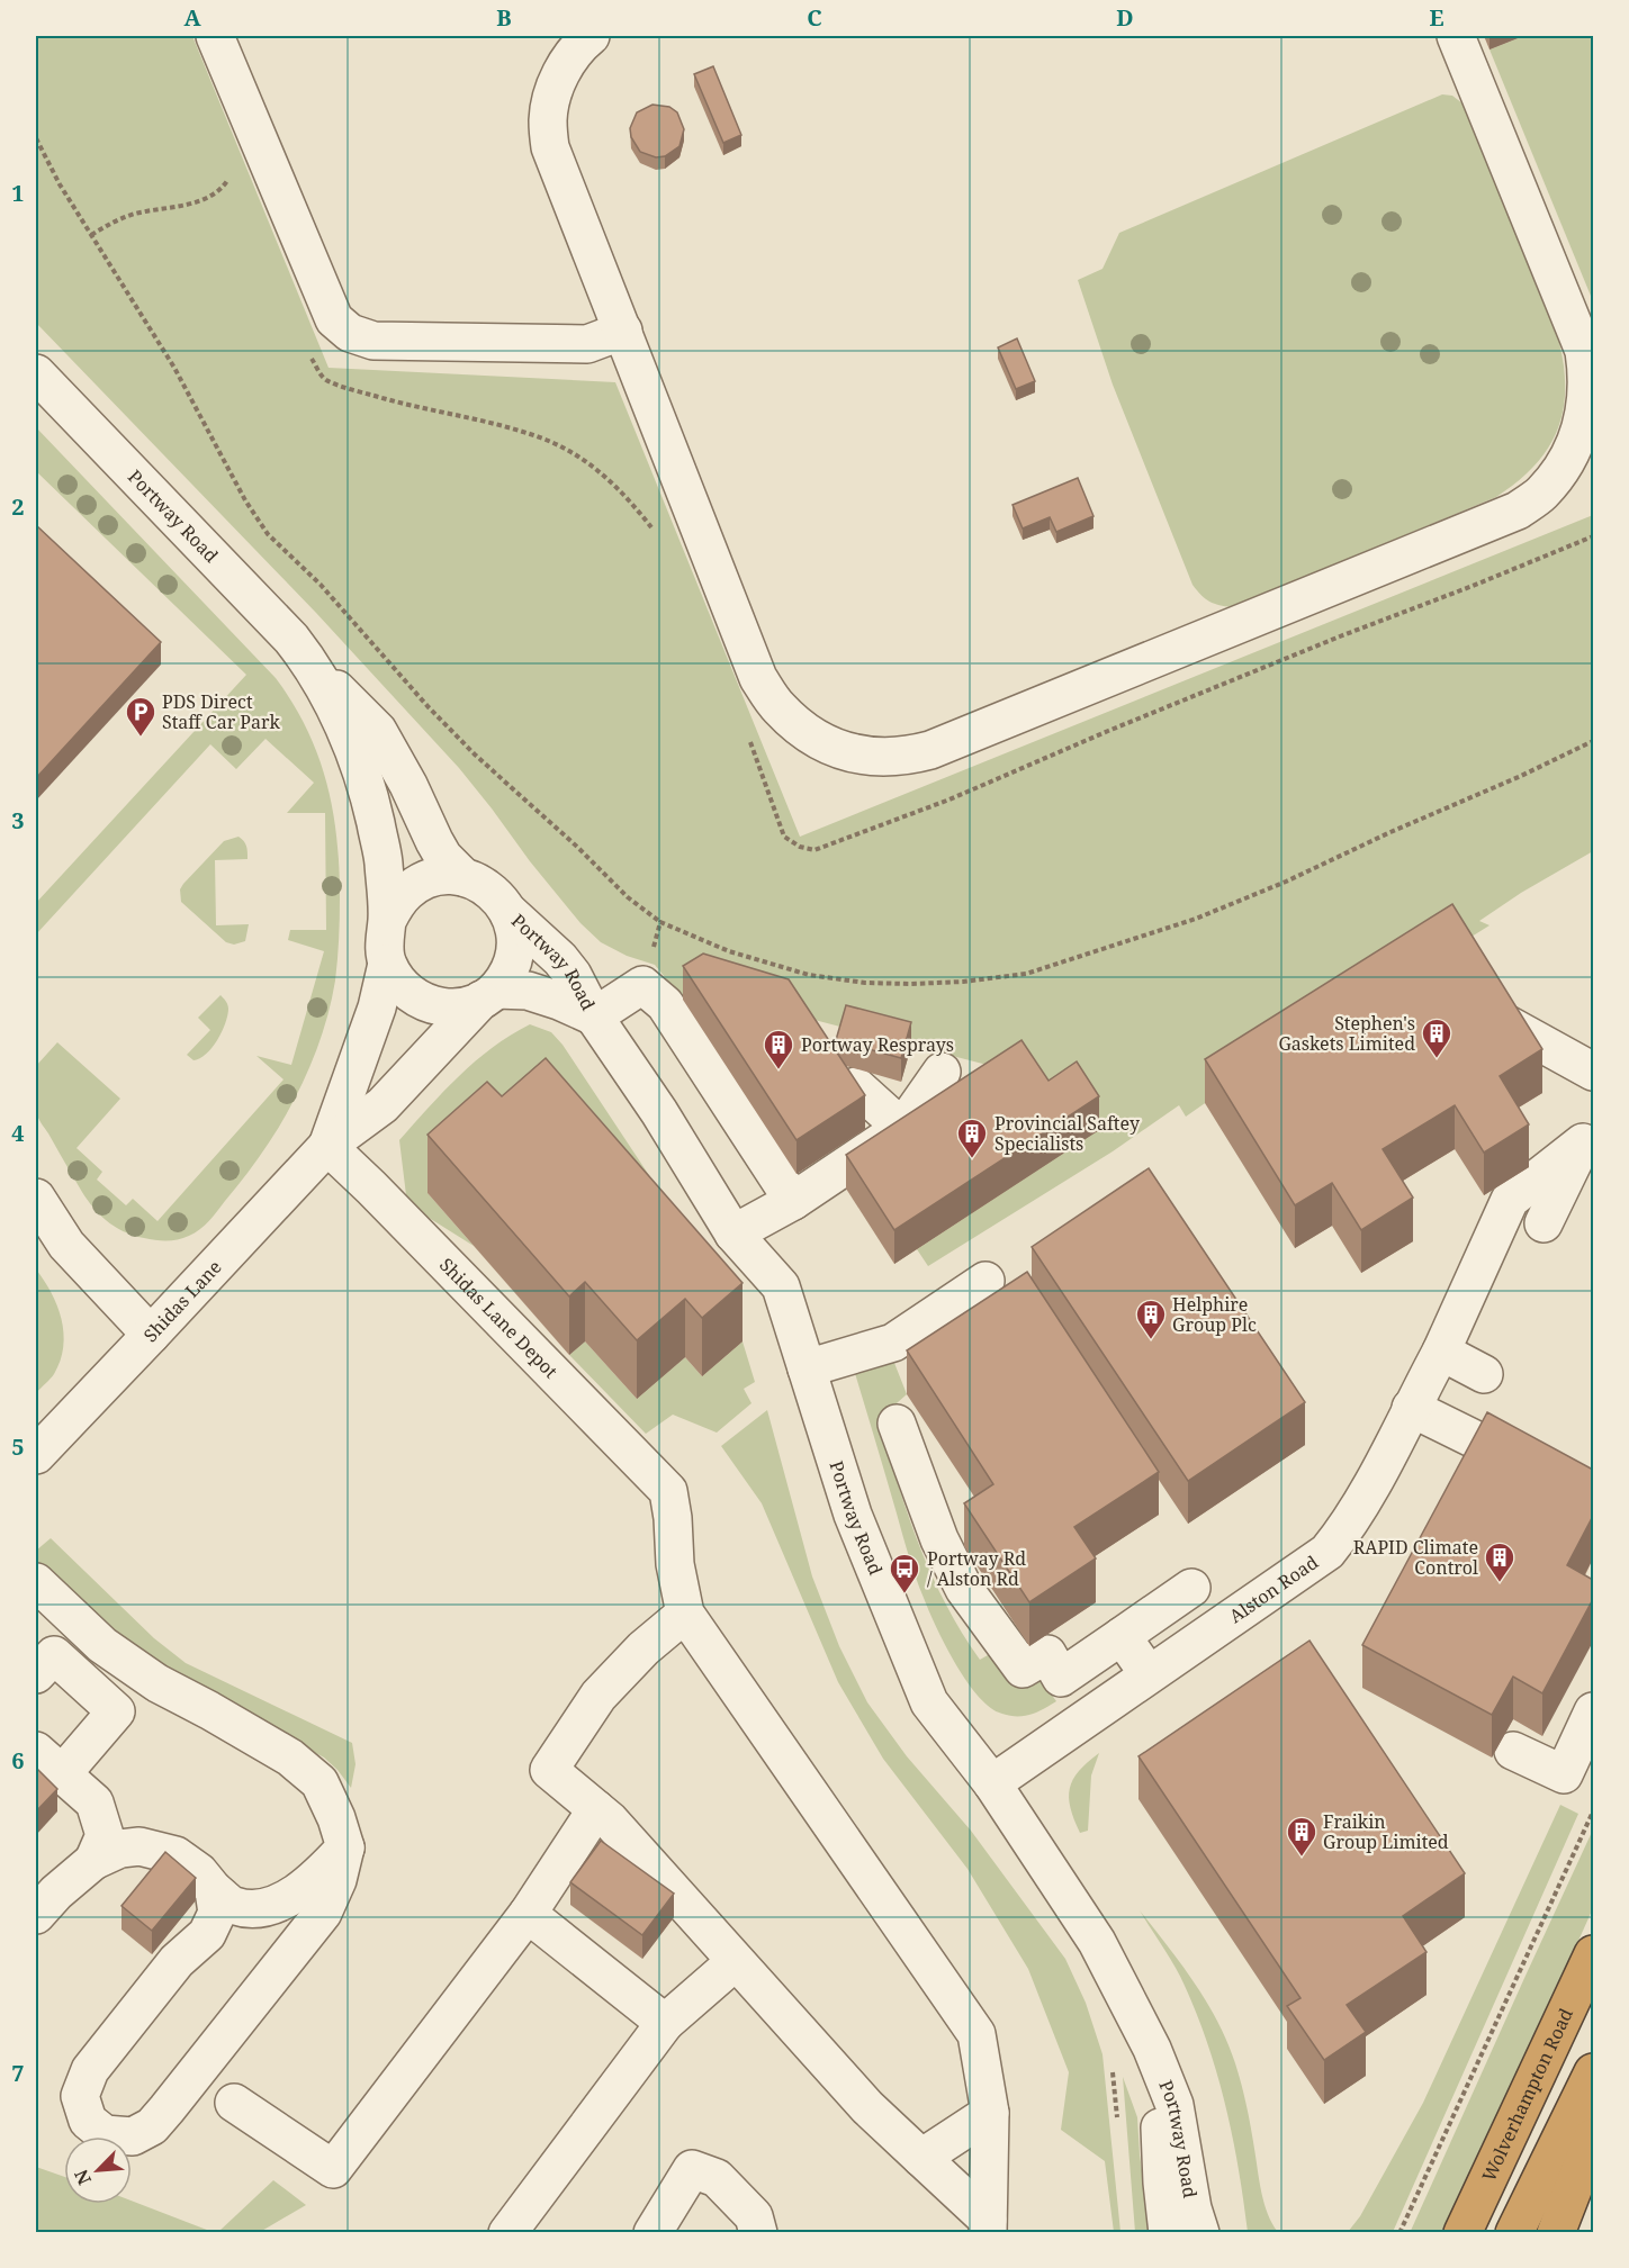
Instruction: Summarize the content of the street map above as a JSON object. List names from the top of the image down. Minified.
{"streets":{"highway":["Wolverhampton Road"],"street":["Portway Road","Shidas Lane","Shidas Lane Depot","Alston Road"]},"crossings":[["Portway Road","Shidas Lane"],["Portway Road","Alston Road"],["Shidas Lane","Shidas Lane Depot"]],"places":{"parking":["PDS Direct Staff Car Park"],"building":["Stephen's Gaskets Limited","Portway Resprays","Provincial Saftey Specialists","Helphire Group Plc","RAPID Climate Control","Fraikin Group Limited"],"bus stop":["Portway Rd / Alston Rd"]},"north":"bottom left","grid":{"columns":["A","B","C","D","E"],"rows":["1","2","3","4","5","6","7"]}}
